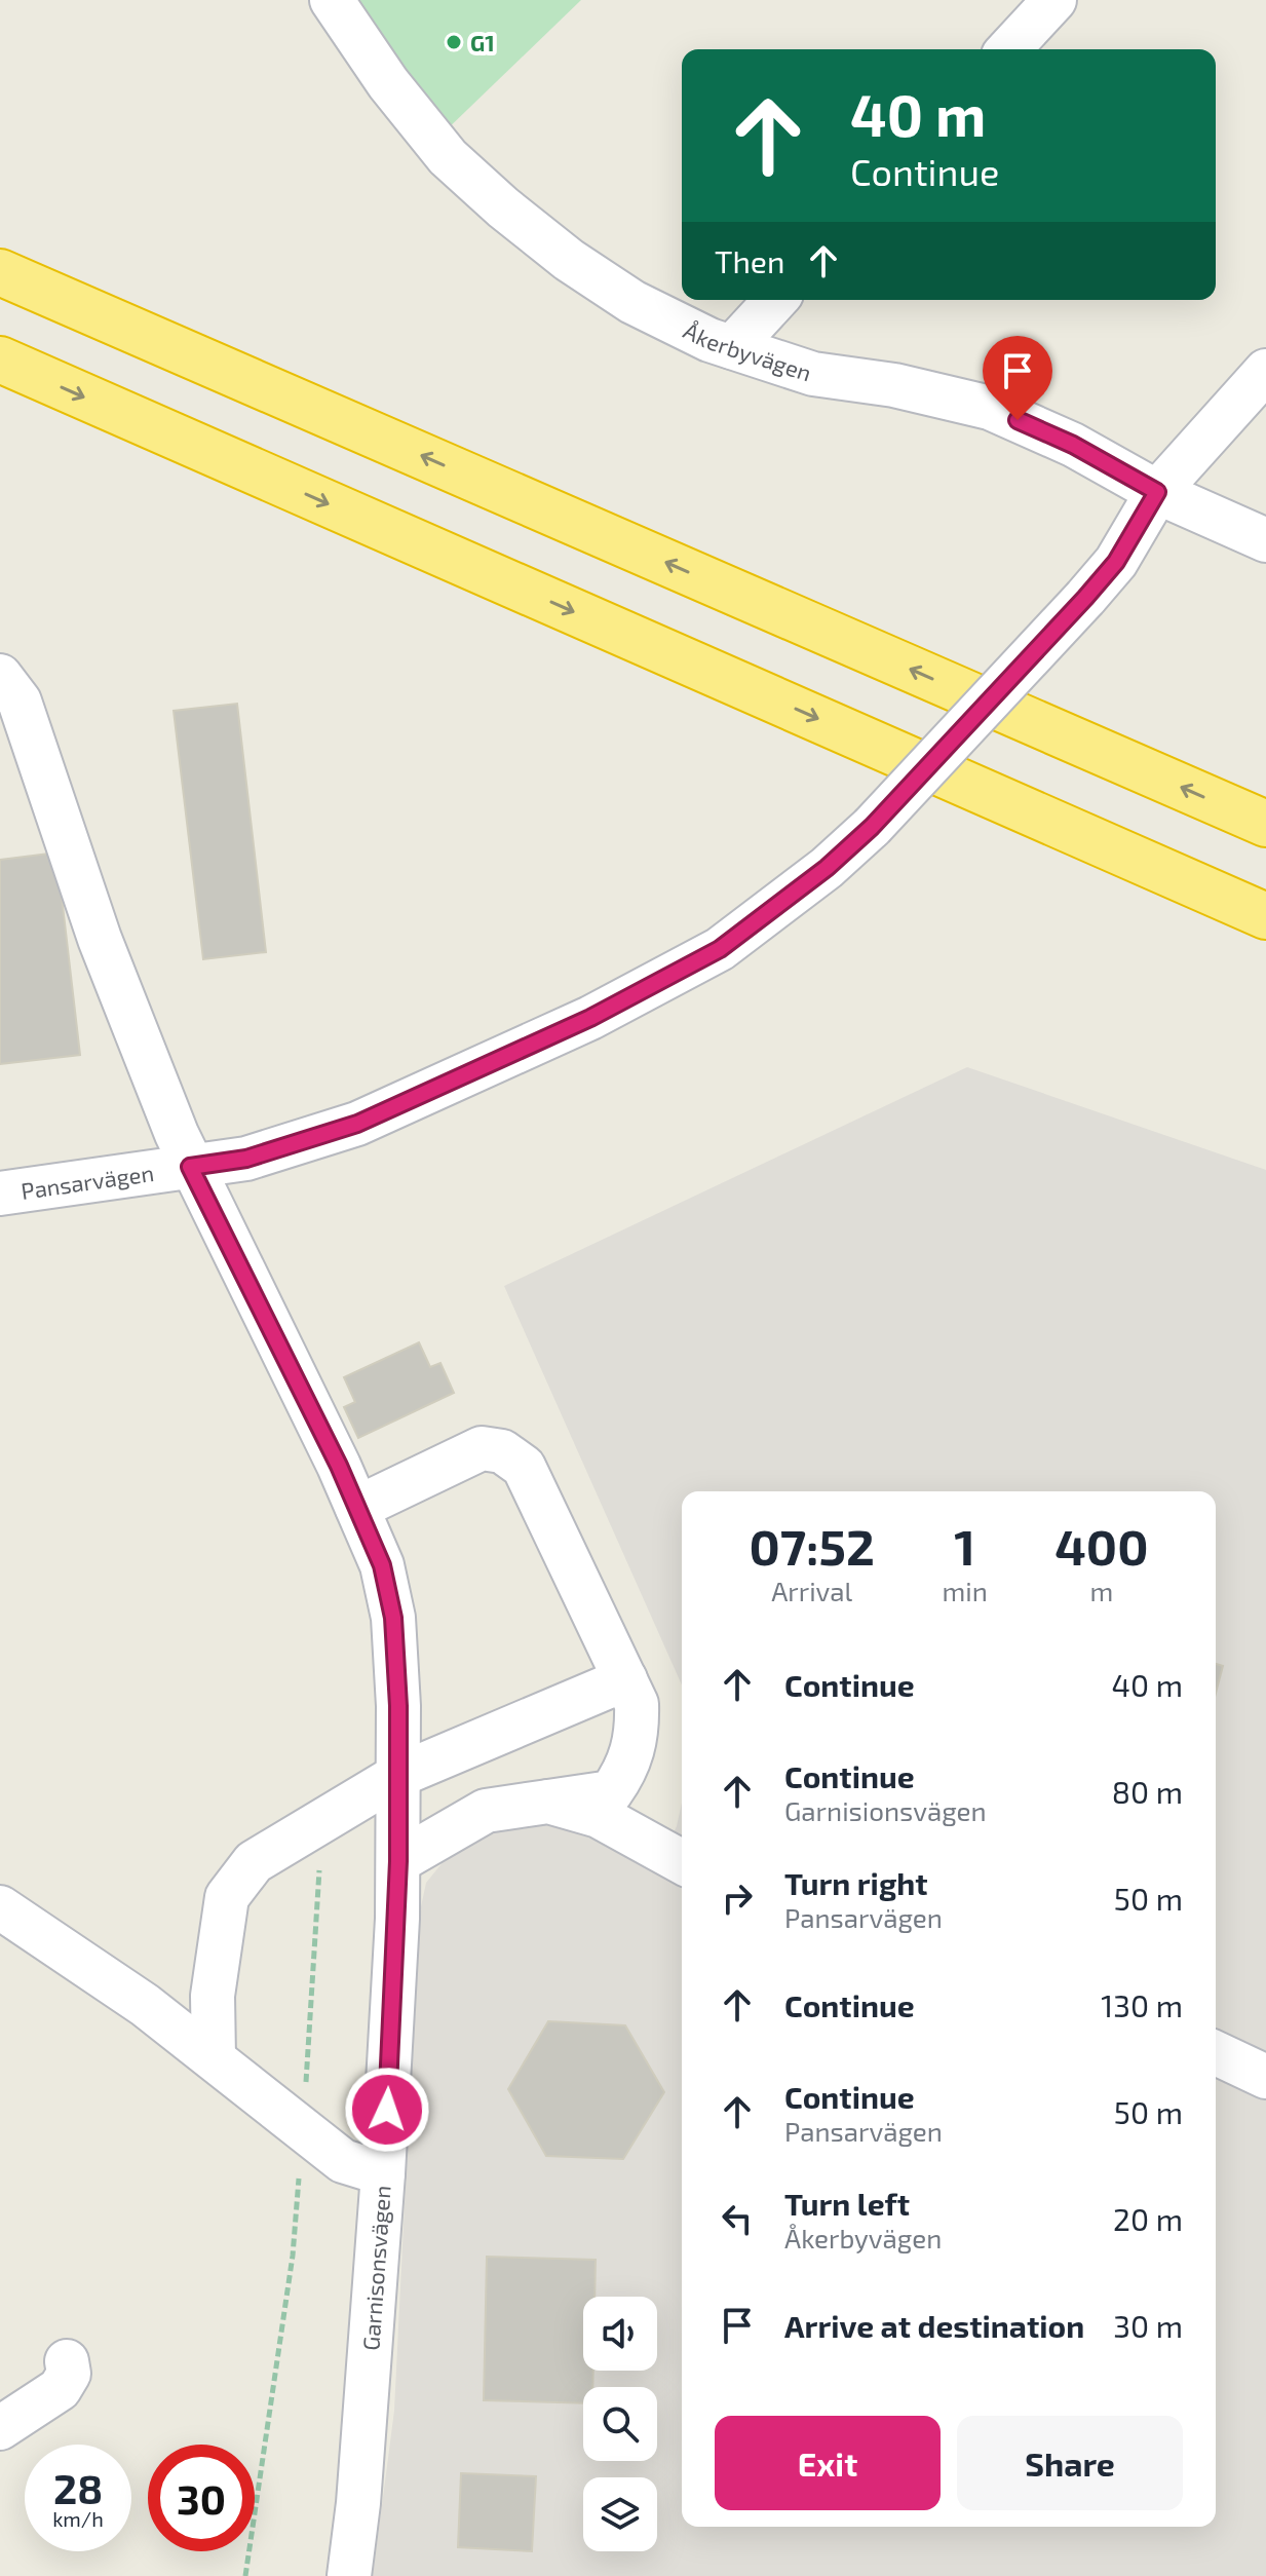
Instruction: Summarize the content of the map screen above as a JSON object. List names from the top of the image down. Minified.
{"streets":{"street":["Åkerbyvägen","Pansarvägen","Garnisonsvägen"]},"crossings":[["Åkerbyvägen","Pansarvägen"],["Pansarvägen","Garnisonsvägen"]],"places":["G1"],"page":{"turn":["40 m","Continue"],"then":"Then","eta":["07:52","Arrival","1","min","400","m"],"list":[{"name":"Continue","value":"40 m"},{"name":"Continue","note":"Garnisionsvägen","value":"80 m"},{"name":"Turn right","note":"Pansarvägen","value":"50 m"},{"name":"Continue","value":"130 m"},{"name":"Continue","note":"Pansarvägen","value":"50 m"},{"name":"Turn left","note":"Åkerbyvägen","value":"20 m"},{"name":"Arrive at destination","value":"30 m"}],"buttons":["Exit","Share"],"speed":"28 km/h","limit":"30"}}
